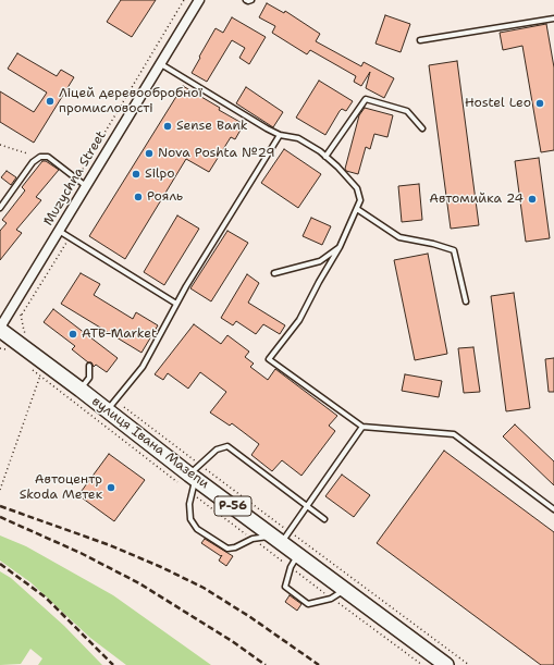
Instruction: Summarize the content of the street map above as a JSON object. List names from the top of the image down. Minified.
{"streets":{"main road":["вулиця Івана Мазепи","Р-56"],"street":["Muzychna Street"]},"crossings":[["Muzychna Street","вулиця Івана Мазепи"]],"places":["Ліцей деревообробної промисловості","Hostel Leo","Sense Bank","Nova Poshta №29","Silpo","Рояль","Автомийка 24","ATB-Market","Автоцентр Skoda Метек"]}
